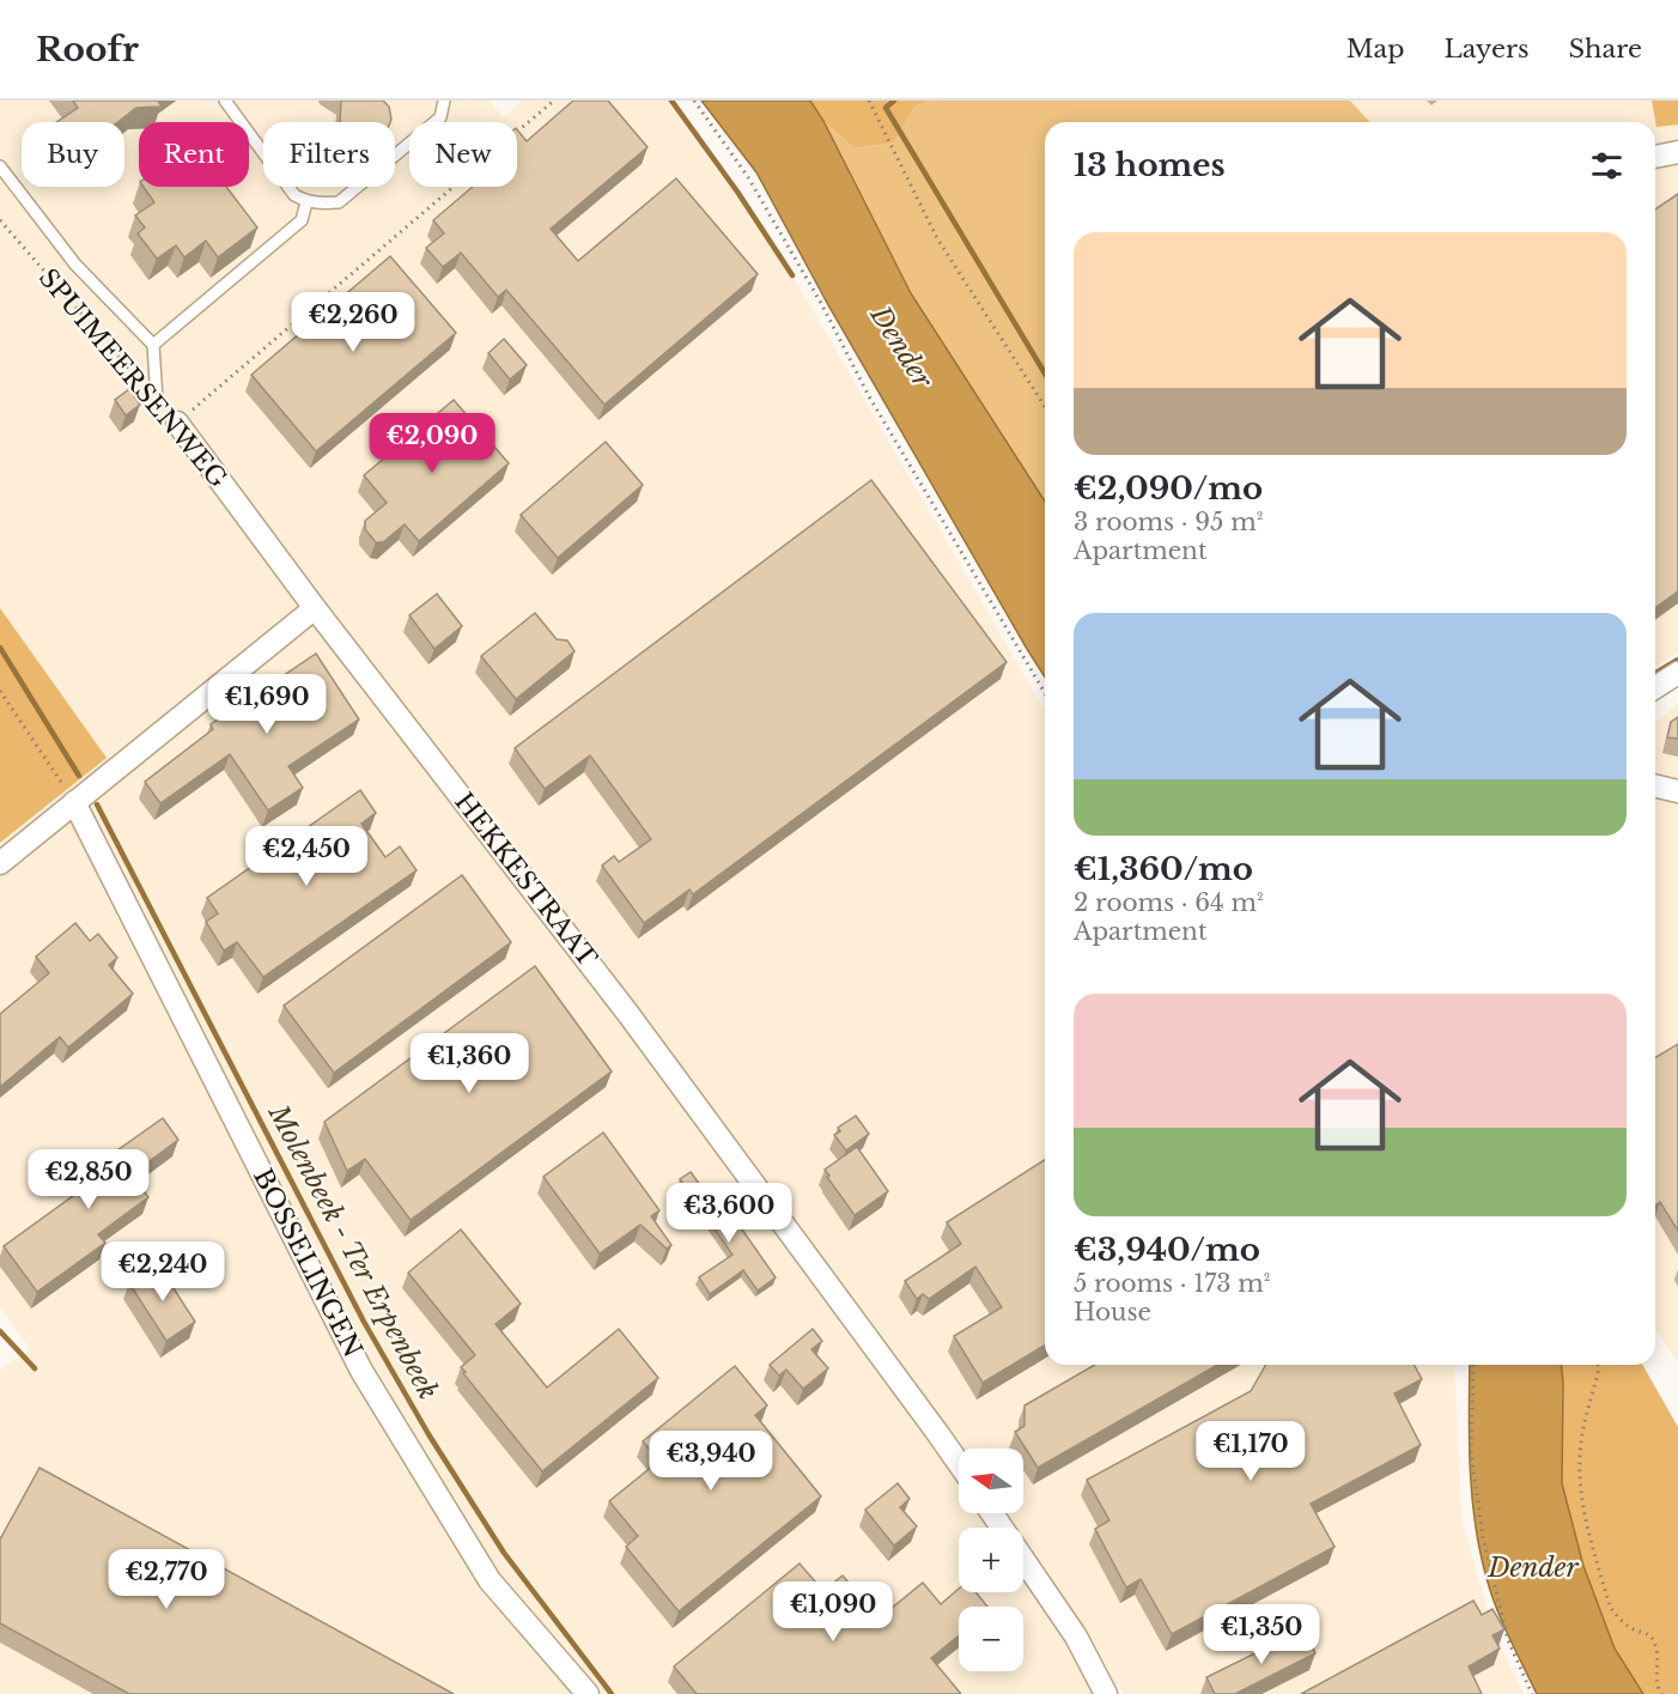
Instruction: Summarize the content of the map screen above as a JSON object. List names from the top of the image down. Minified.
{"streets":{"street":["SPUIMEERSENWEG","HEKKESTRAAT","BOSSELINGEN"]},"crossings":[["SPUIMEERSENWEG","HEKKESTRAAT"]],"water":["Dender","Molenbeek - Ter Erpenbeek"],"north":"left","page":{"header":"Roofr","nav":["Map","Layers","Share"],"chip":["Buy","Rent","Filters","New"],"heading":"13 homes","list":[{"name":"€2,090/mo","note":"3 rooms · 95 m² · Apartment"},{"name":"€1,360/mo","note":"2 rooms · 64 m² · Apartment"},{"name":"€3,940/mo","note":"5 rooms · 173 m² · House"}],"price":["€2,260","€2,090","€1,690","€2,450","€1,360","€2,850","€3,600","€2,240","€1,170","€3,940","€2,770","€1,090","€1,350"],"map_buttons":["+","−"]}}
